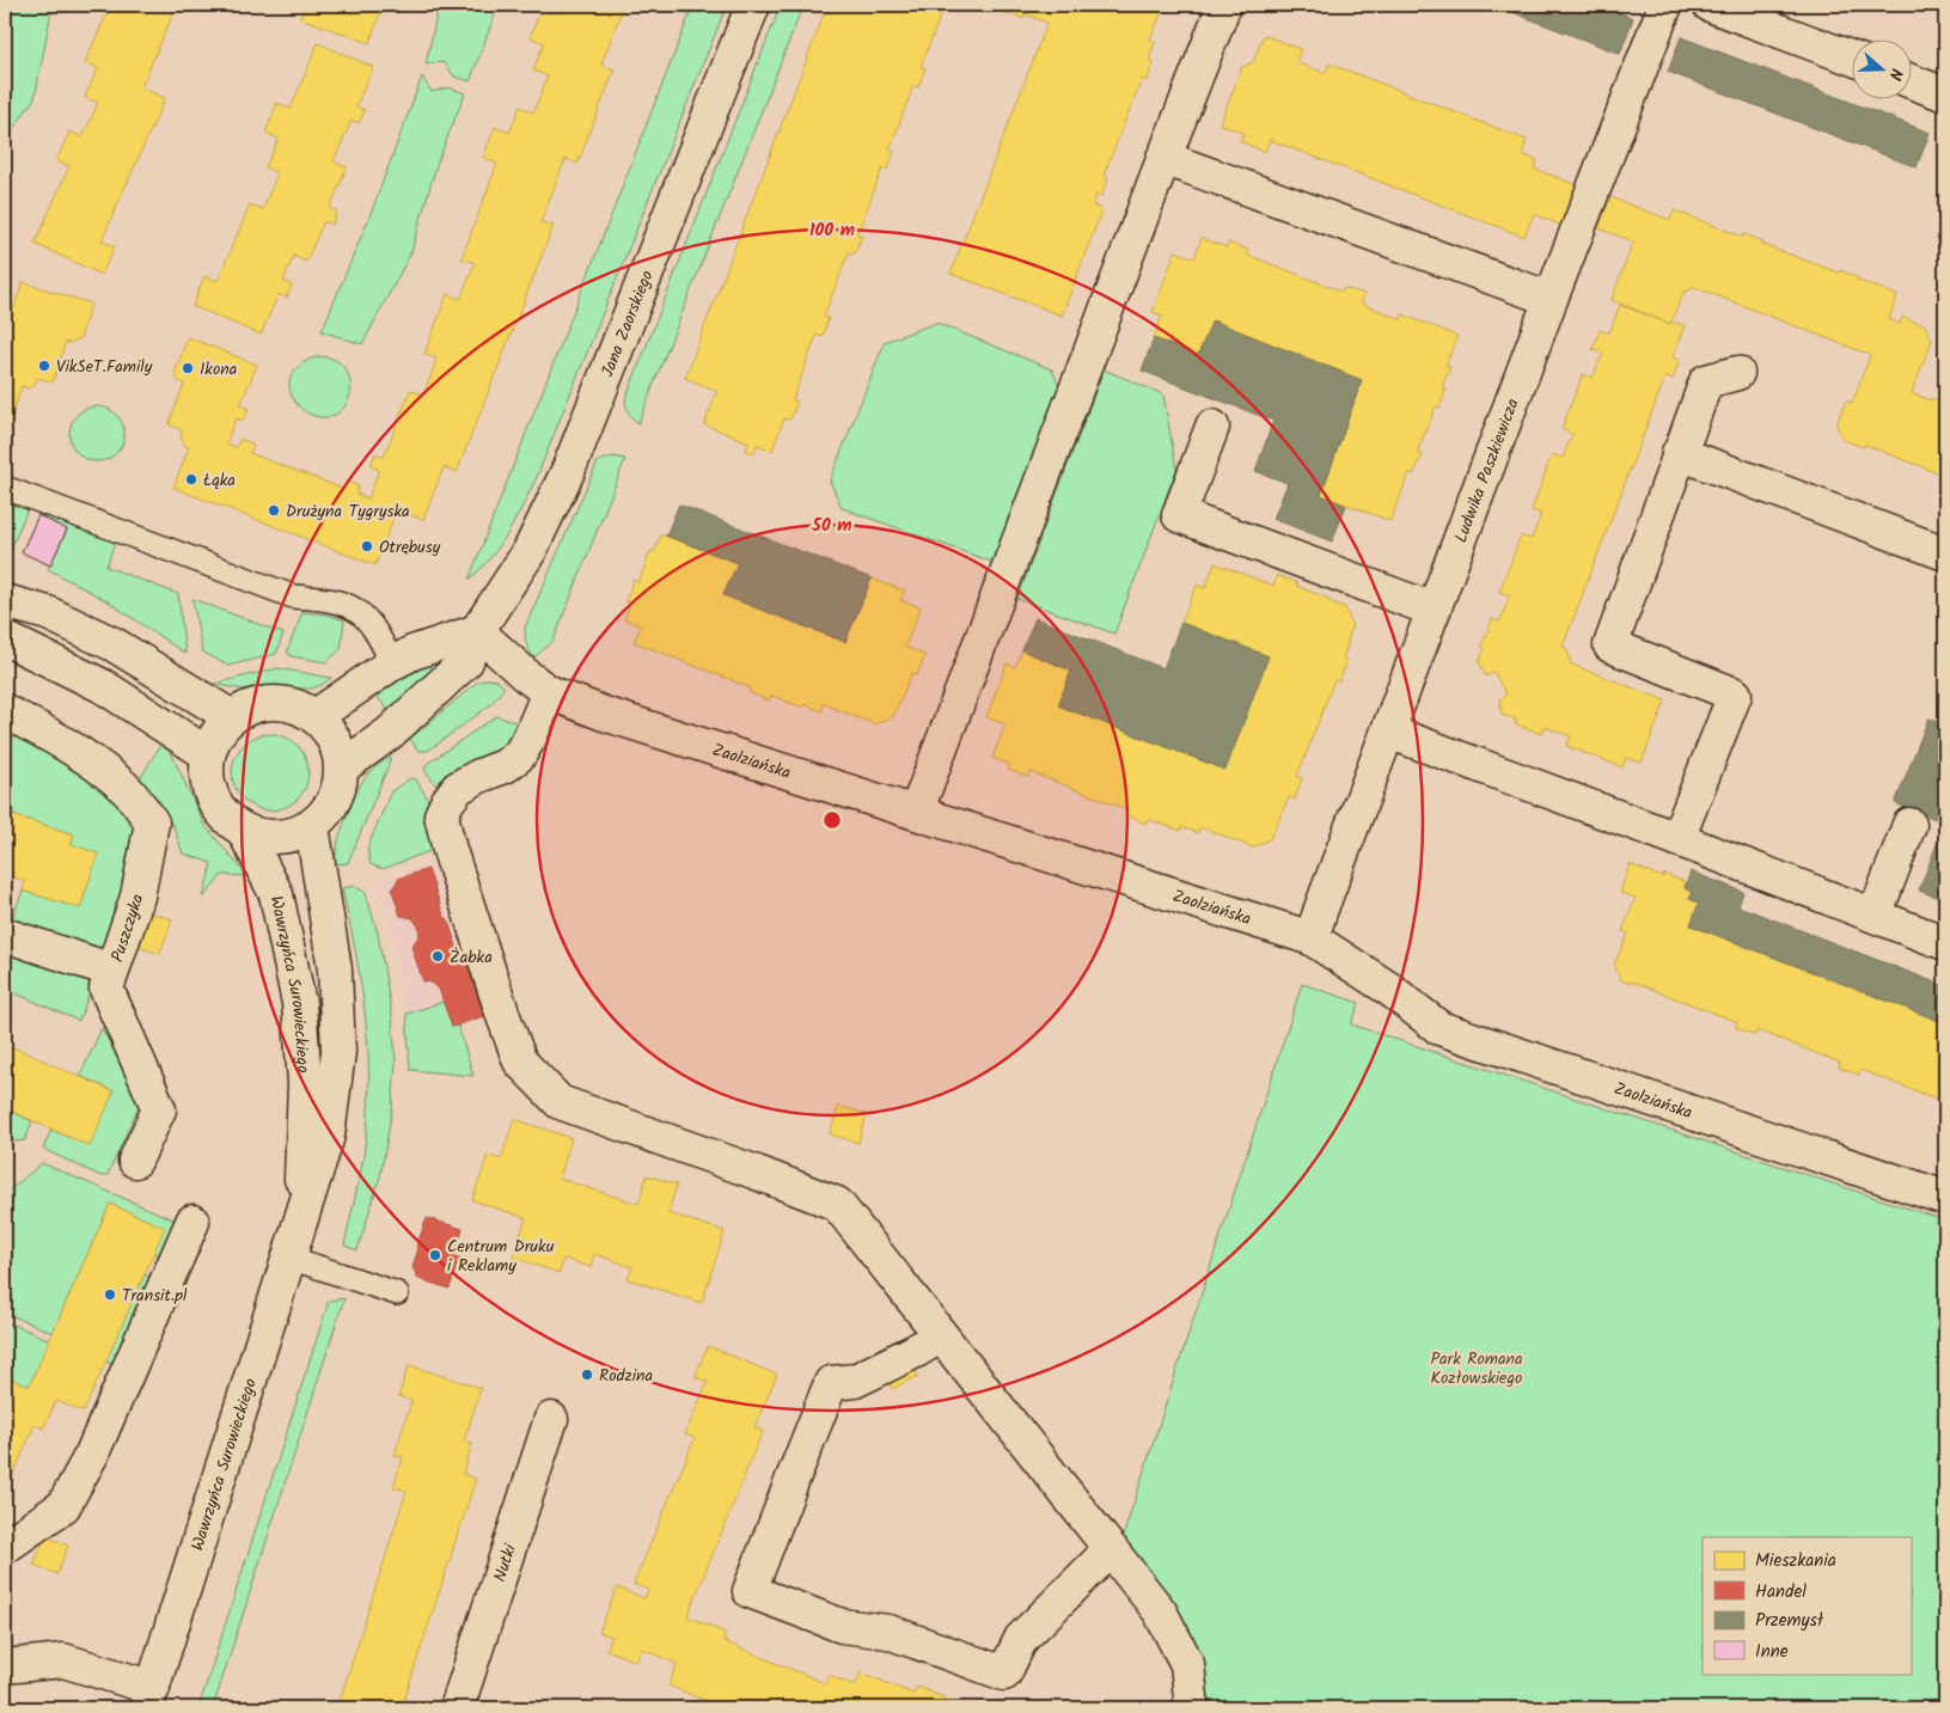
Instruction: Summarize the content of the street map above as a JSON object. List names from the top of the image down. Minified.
{"streets":{"street":["Jana Zaorskiego","Ludwika Paszkiewicza","Zaolziańska","Puszczyka","Wawrzyńca Surowieckiego","Nutki"]},"crossings":[["Jana Zaorskiego","Zaolziańska"],["Jana Zaorskiego","Wawrzyńca Surowieckiego"],["Ludwika Paszkiewicza","Zaolziańska"]],"parks":["Park Romana Kozłowskiego"],"places":["VikSeT.Family","Ikona","Łąka","Drużyna Tygryska","Otrębusy","Żabka","Centrum Druku i Reklamy","Transit.pl","Rodzina"],"legend":["Mieszkania","Handel","Przemysł","Inne"],"north":"right","rings":["100 m","50 m"]}
